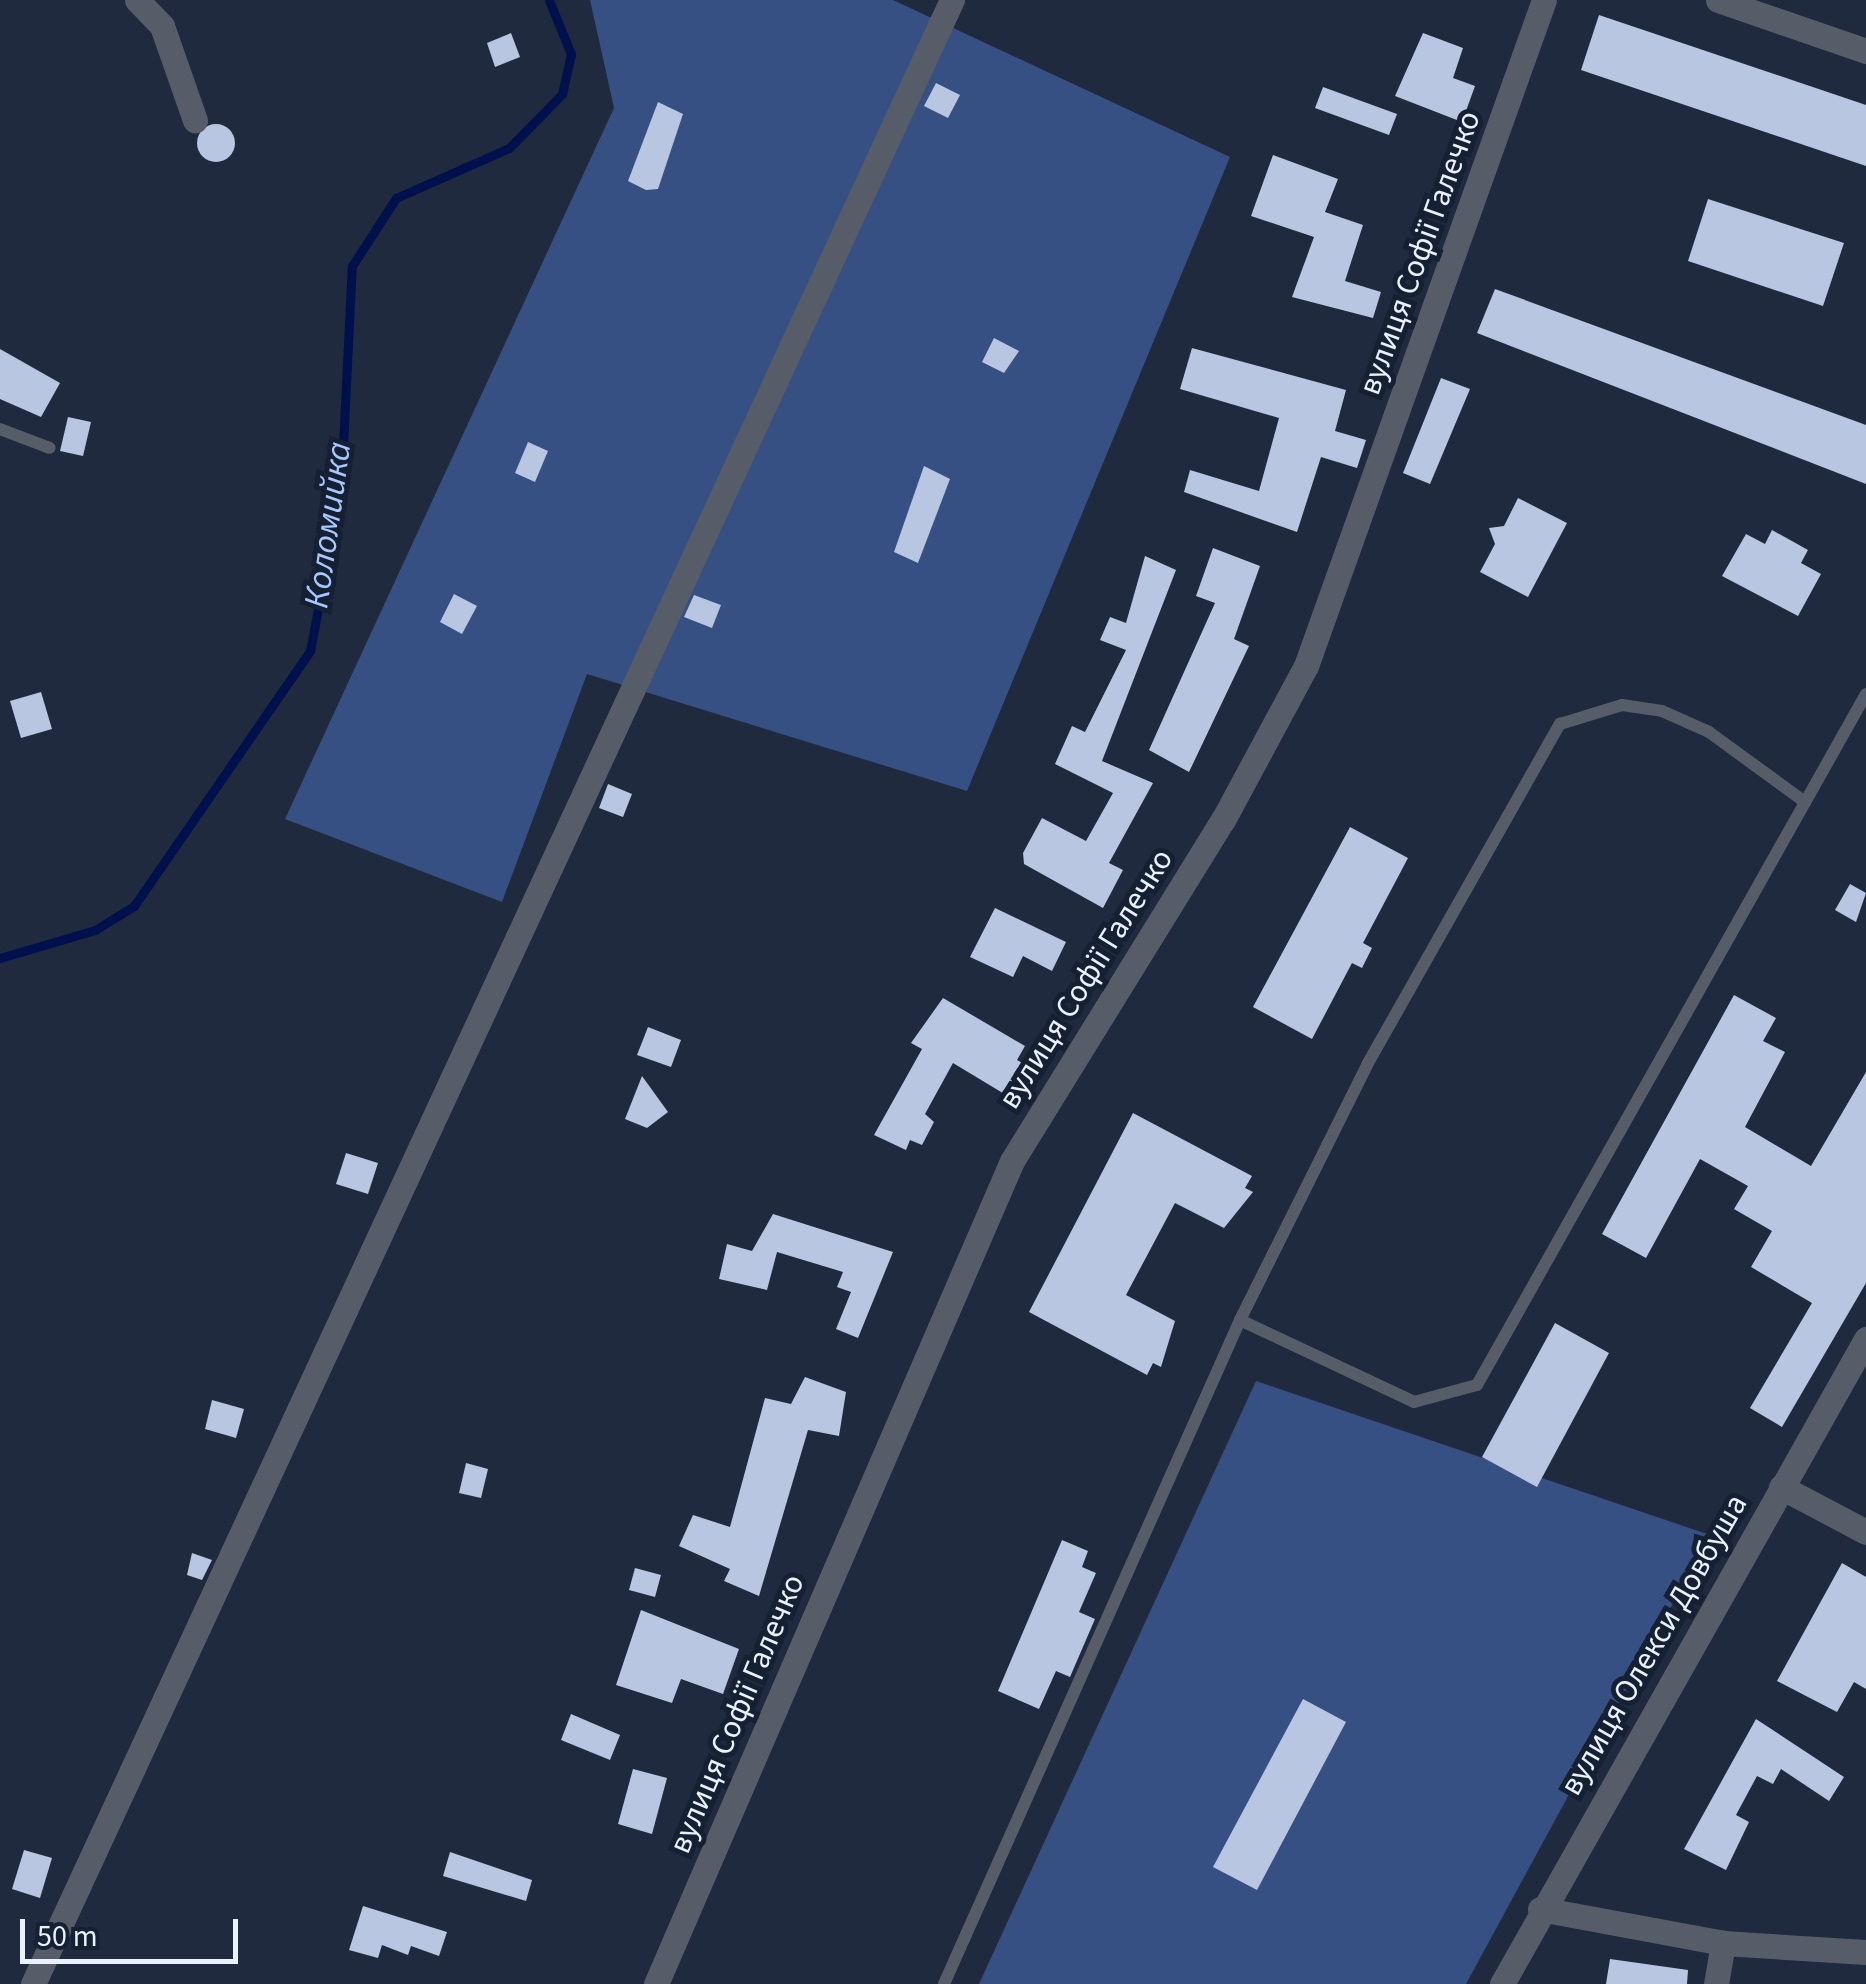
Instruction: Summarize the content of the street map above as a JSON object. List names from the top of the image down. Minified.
{"streets":{"street":["вулиця Софії Галечко","вулиця Олекси Довбуша"]},"water":["Коломийка"],"scale_bar":"50 m"}
